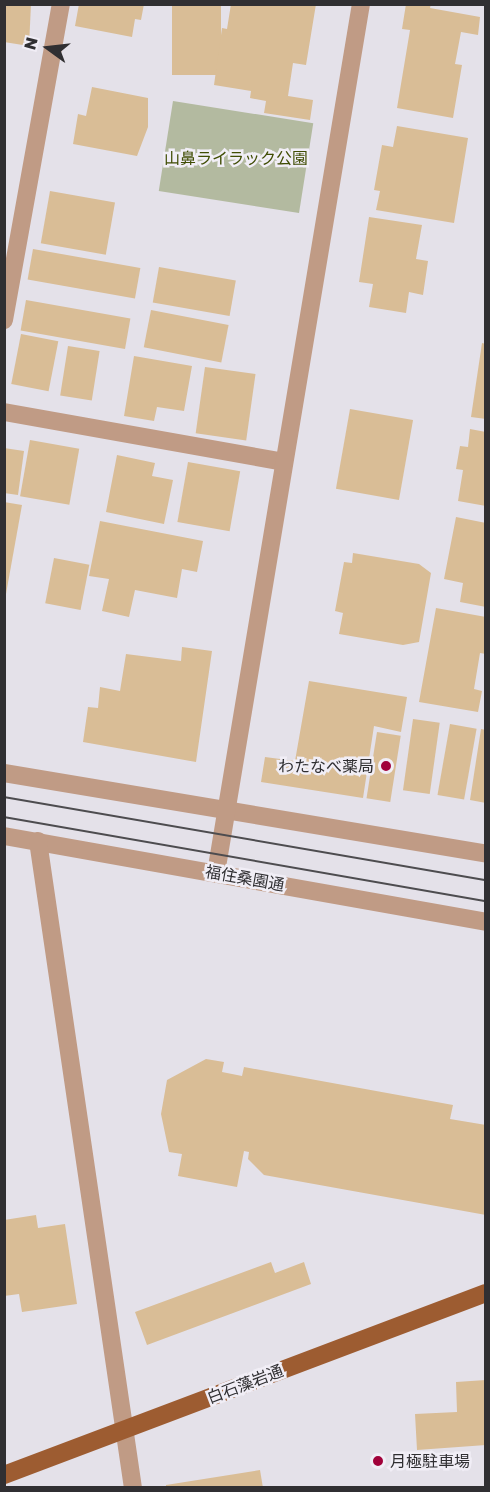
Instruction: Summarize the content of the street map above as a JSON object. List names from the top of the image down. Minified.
{"streets":{"main road":["白石藻岩通"],"street":["福住桑園通"]},"parks":["山鼻ライラック公園"],"places":["わたなべ薬局","月極駐車場"],"north":"left"}
